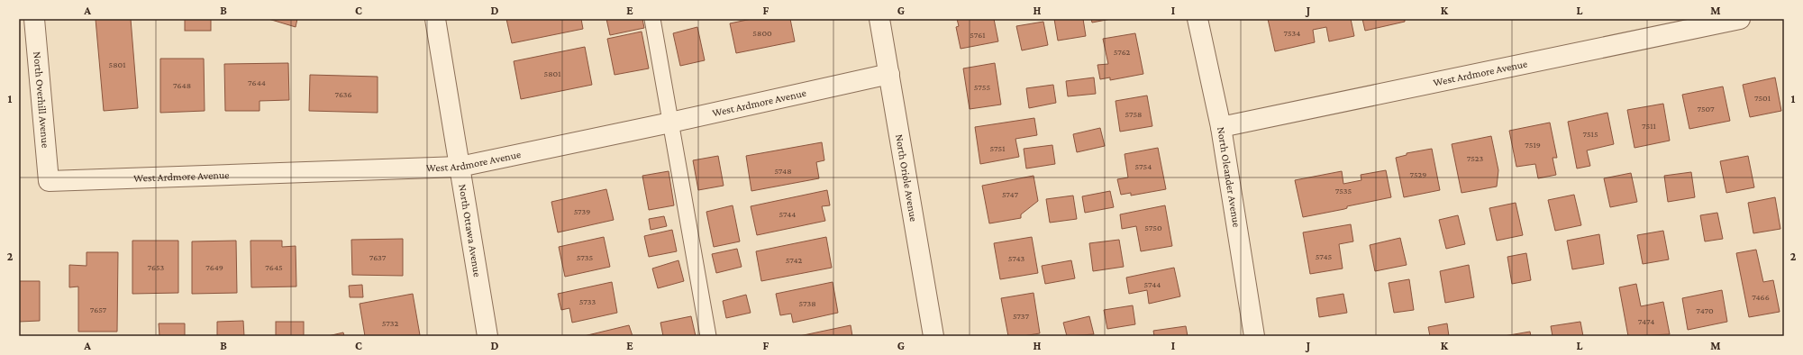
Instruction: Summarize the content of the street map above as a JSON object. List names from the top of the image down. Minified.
{"streets":{"street":["West Ardmore Avenue","North Overhill Avenue","North Oleander Avenue","North Oriole Avenue","North Ottawa Avenue"]},"crossings":[["West Ardmore Avenue","North Overhill Avenue"],["West Ardmore Avenue","North Oleander Avenue"],["West Ardmore Avenue","North Oriole Avenue"],["West Ardmore Avenue","North Ottawa Avenue"]],"house_numbers":["5800","7534","5761","5762","5801","5801","7644","7648","5755","7636","7501","7507","5758","7511","7515","7519","5751","7523","5754","5748","7529","7535","5747","5739","5744","5750","5745","7637","5735","5743","5742","7653","7649","7645","5744","7466","5733","5738","7657","7470","5737","7474","5732"],"grid":{"columns":["A","B","C","D","E","F","G","H","I","J","K","L","M"],"rows":["1","2"]}}
